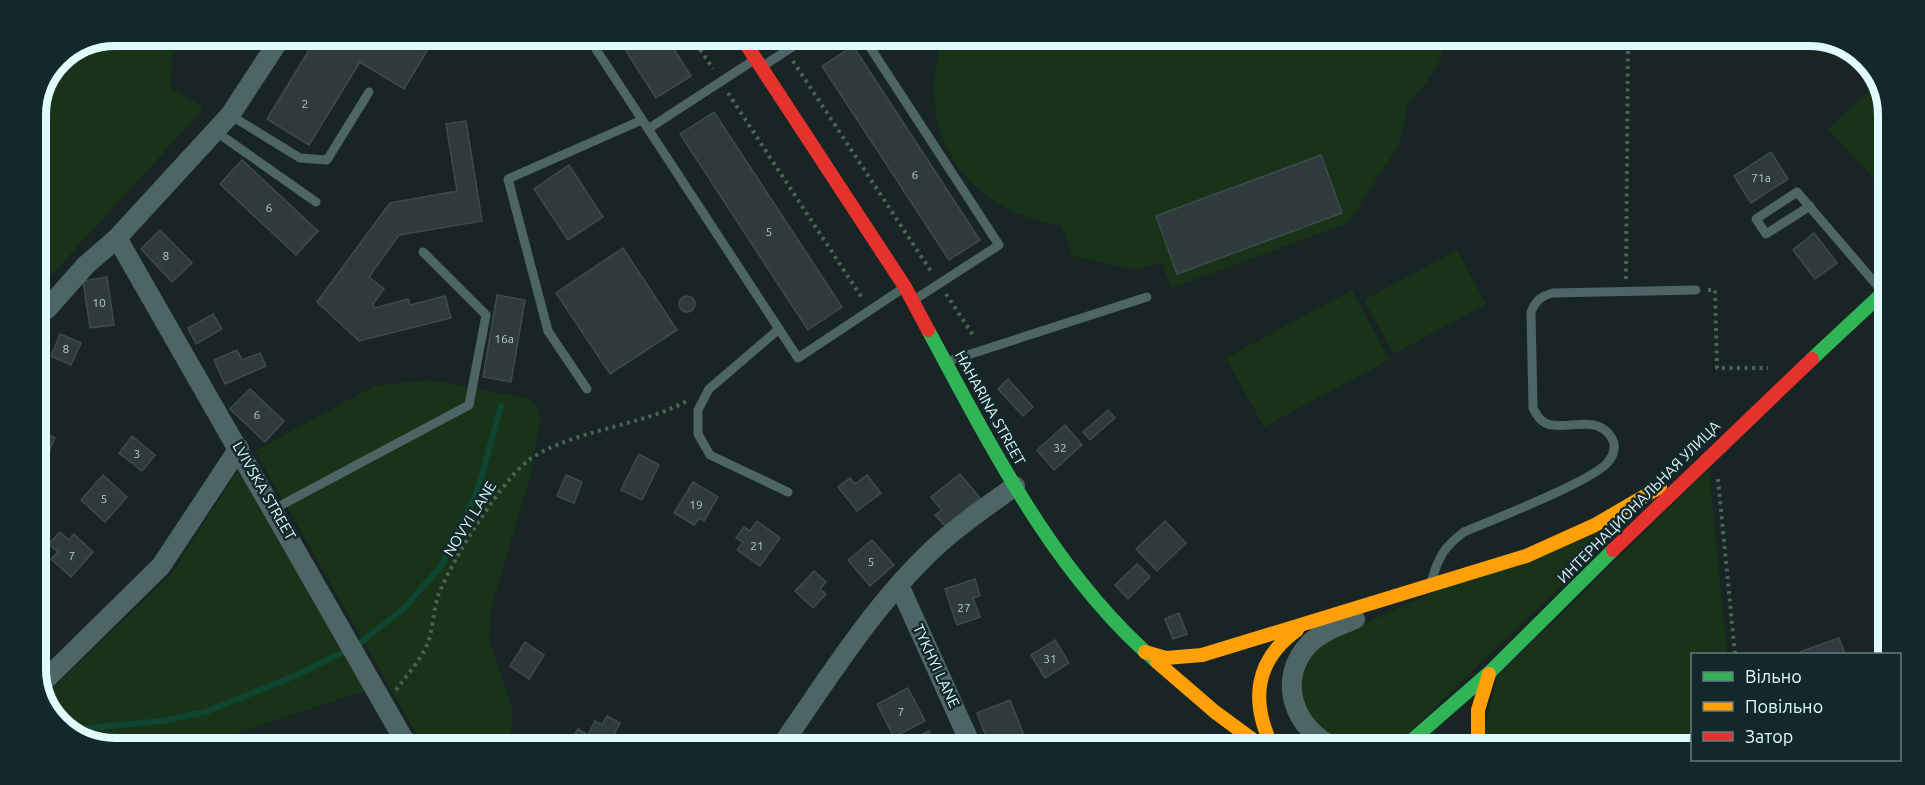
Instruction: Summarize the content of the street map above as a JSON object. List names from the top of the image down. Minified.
{"streets":{"street":["HAHARINA STREET","LVIVSKA STREET","ИНТЕРНАЦИОНАЛЬНАЯ УЛИЦА","TYKHYI LANE"],"path":["NOVYI LANE"]},"crossings":[["HAHARINA STREET","ИНТЕРНАЦИОНАЛЬНАЯ УЛИЦА"],["LVIVSKA STREET","NOVYI LANE"]],"house_numbers":["2","6","71а","6","5","8","10","16а","8","6","32","3","5","19","21","7","5","27","31","7"],"legend":["Вільно","Повільно","Затор"]}
